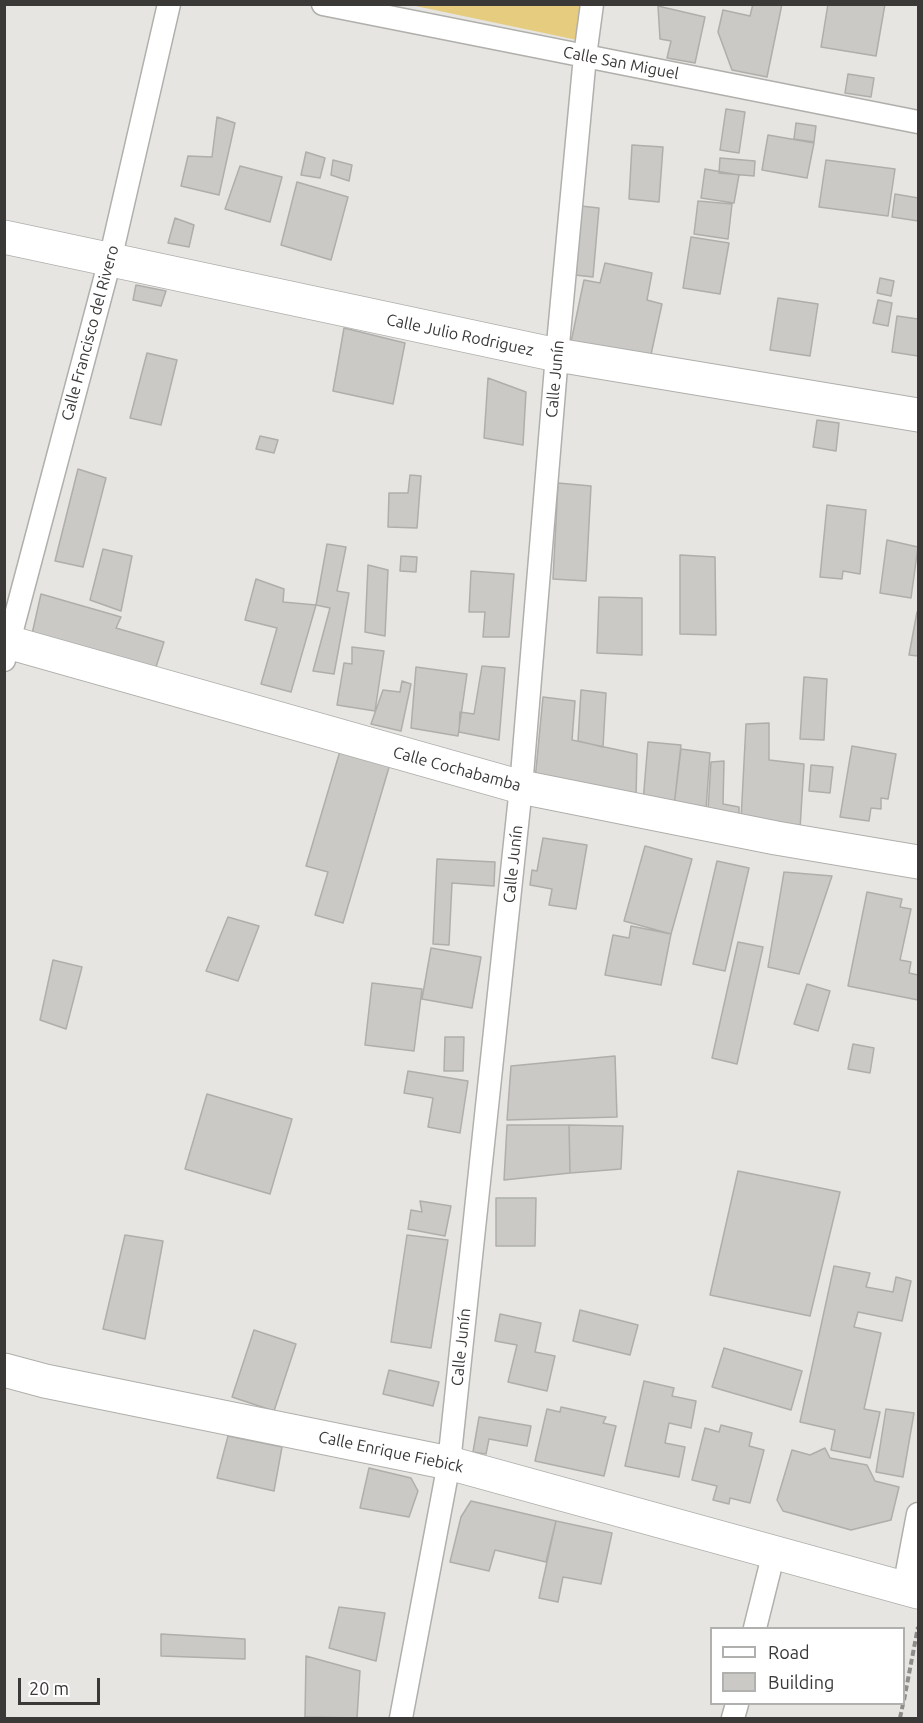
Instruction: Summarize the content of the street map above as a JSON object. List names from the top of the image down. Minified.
{"streets":{"main road":["Calle Julio Rodriguez","Calle Cochabamba","Calle Enrique Fiebick"],"street":["Calle San Miguel","Calle Francisco del Rivero","Calle Junín"]},"crossings":[["Calle San Miguel","Calle Junín"],["Calle Francisco del Rivero","Calle Julio Rodriguez"],["Calle Francisco del Rivero","Calle Cochabamba"],["Calle Julio Rodriguez","Calle Junín"],["Calle Junín","Calle Cochabamba"],["Calle Junín","Calle Enrique Fiebick"]],"legend":["Road","Building"],"scale_bar":"20 m"}
